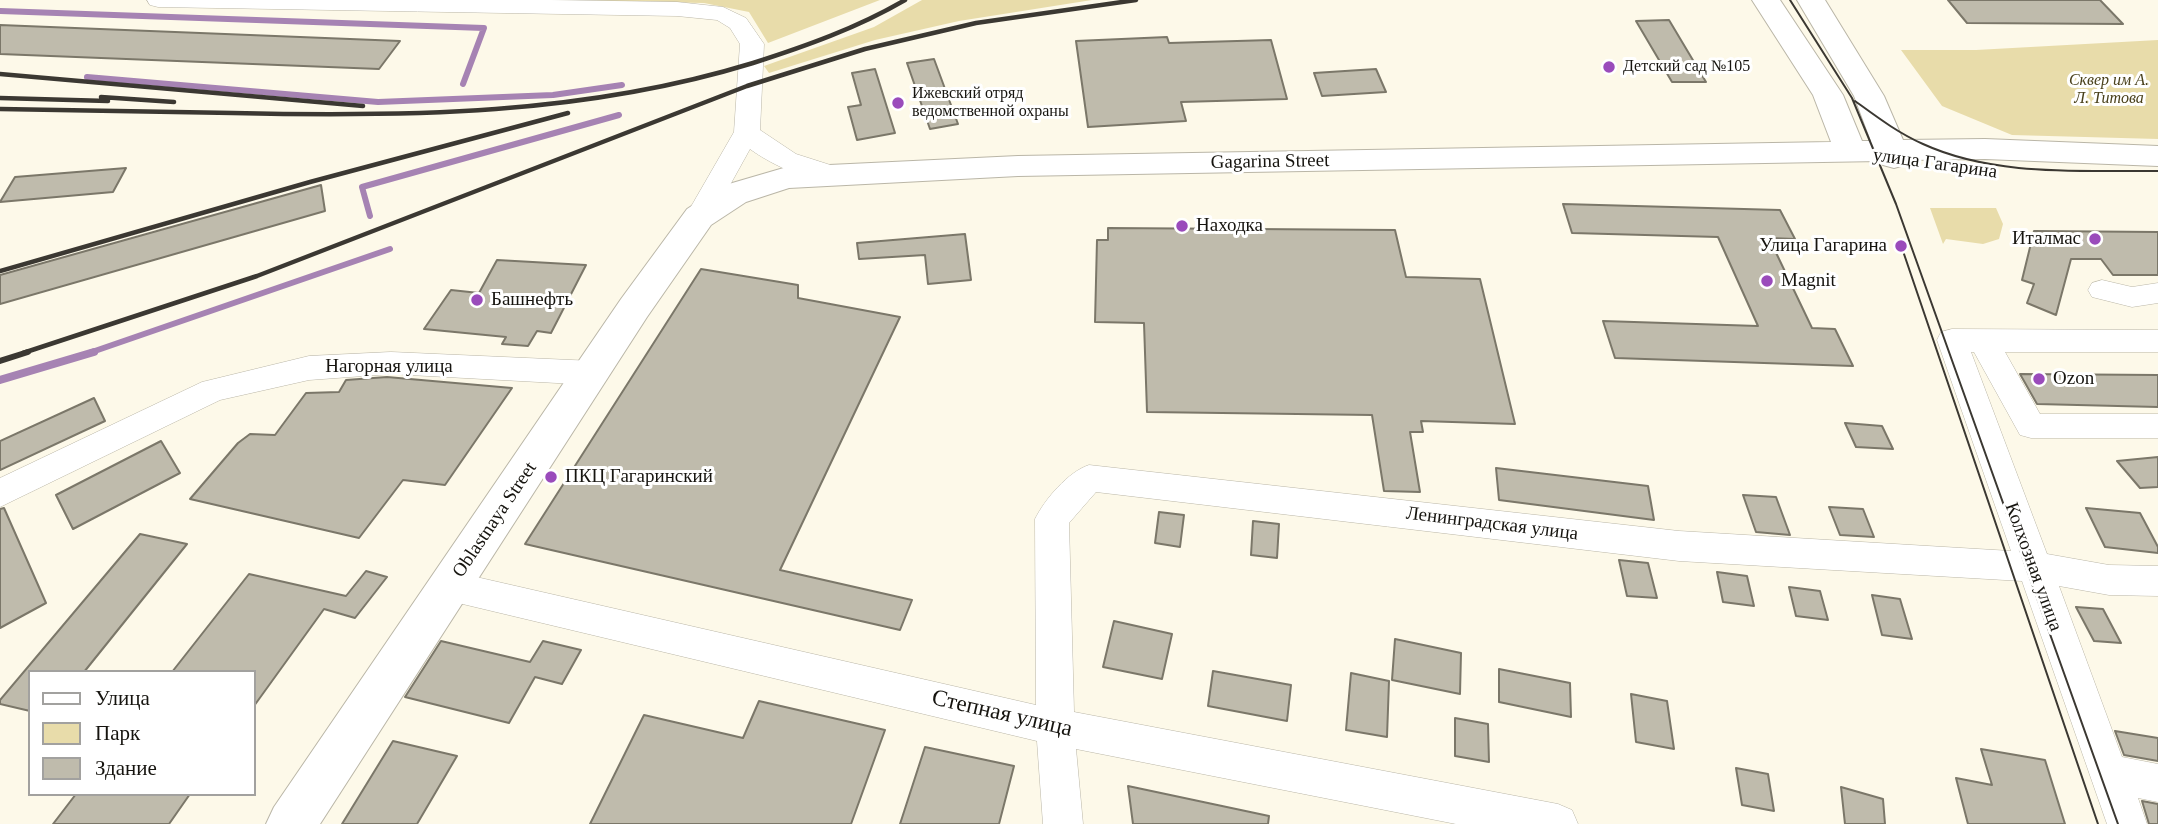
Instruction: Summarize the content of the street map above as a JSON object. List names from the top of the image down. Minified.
{"streets":{"main road":["Gagarina Street","улица Гагарина","Oblastnaya Street"],"street":["Нагорная улица","Ленинградская улица","Колхозная улица","Степная улица"]},"crossings":[["Gagarina Street","улица Гагарина"],["Gagarina Street","Oblastnaya Street"],["Нагорная улица","Oblastnaya Street"],["Oblastnaya Street","Степная улица"],["Ленинградская улица","Колхозная улица"],["Ленинградская улица","Степная улица"]],"parks":["Сквер им А. Л. Титова"],"places":["Детский сад №105","Ижевский отряд ведомственной охраны","Находка","Италмас","Улица Гагарина","Magnit","Башнефть","Ozon","ПКЦ Гагаринский"],"legend":["Улица","Парк","Здание"]}
